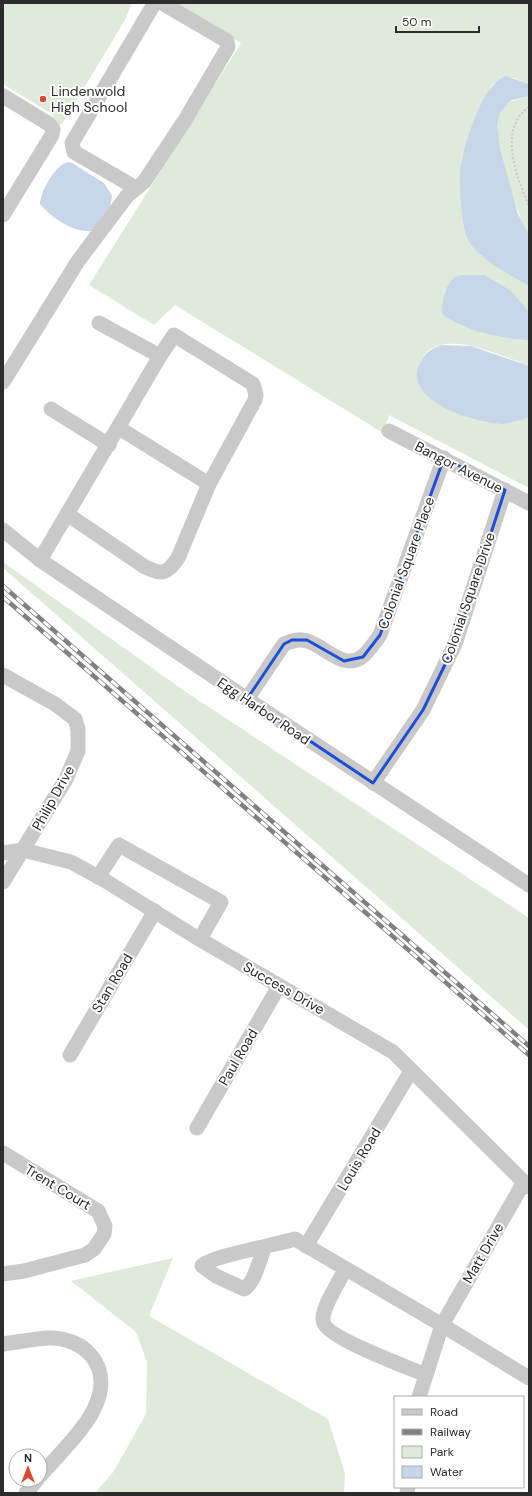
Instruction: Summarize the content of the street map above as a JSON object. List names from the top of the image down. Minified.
{"streets":{"street":["Bangor Avenue","Colonial Square Place","Colonial Square Drive","Egg Harbor Road","Philip Drive","Stan Road","Success Drive","Paul Road","Louis Road","Trent Court","Matt Drive"]},"crossings":[["Bangor Avenue","Colonial Square Place"],["Bangor Avenue","Colonial Square Drive"],["Colonial Square Place","Egg Harbor Road"],["Colonial Square Drive","Egg Harbor Road"],["Philip Drive","Success Drive"],["Stan Road","Success Drive"],["Success Drive","Paul Road"],["Success Drive","Louis Road"],["Success Drive","Matt Drive"]],"places":["Lindenwold High School"],"legend":["Road","Railway","Park","Water"],"scale_bar":"50 m","north":"top"}
